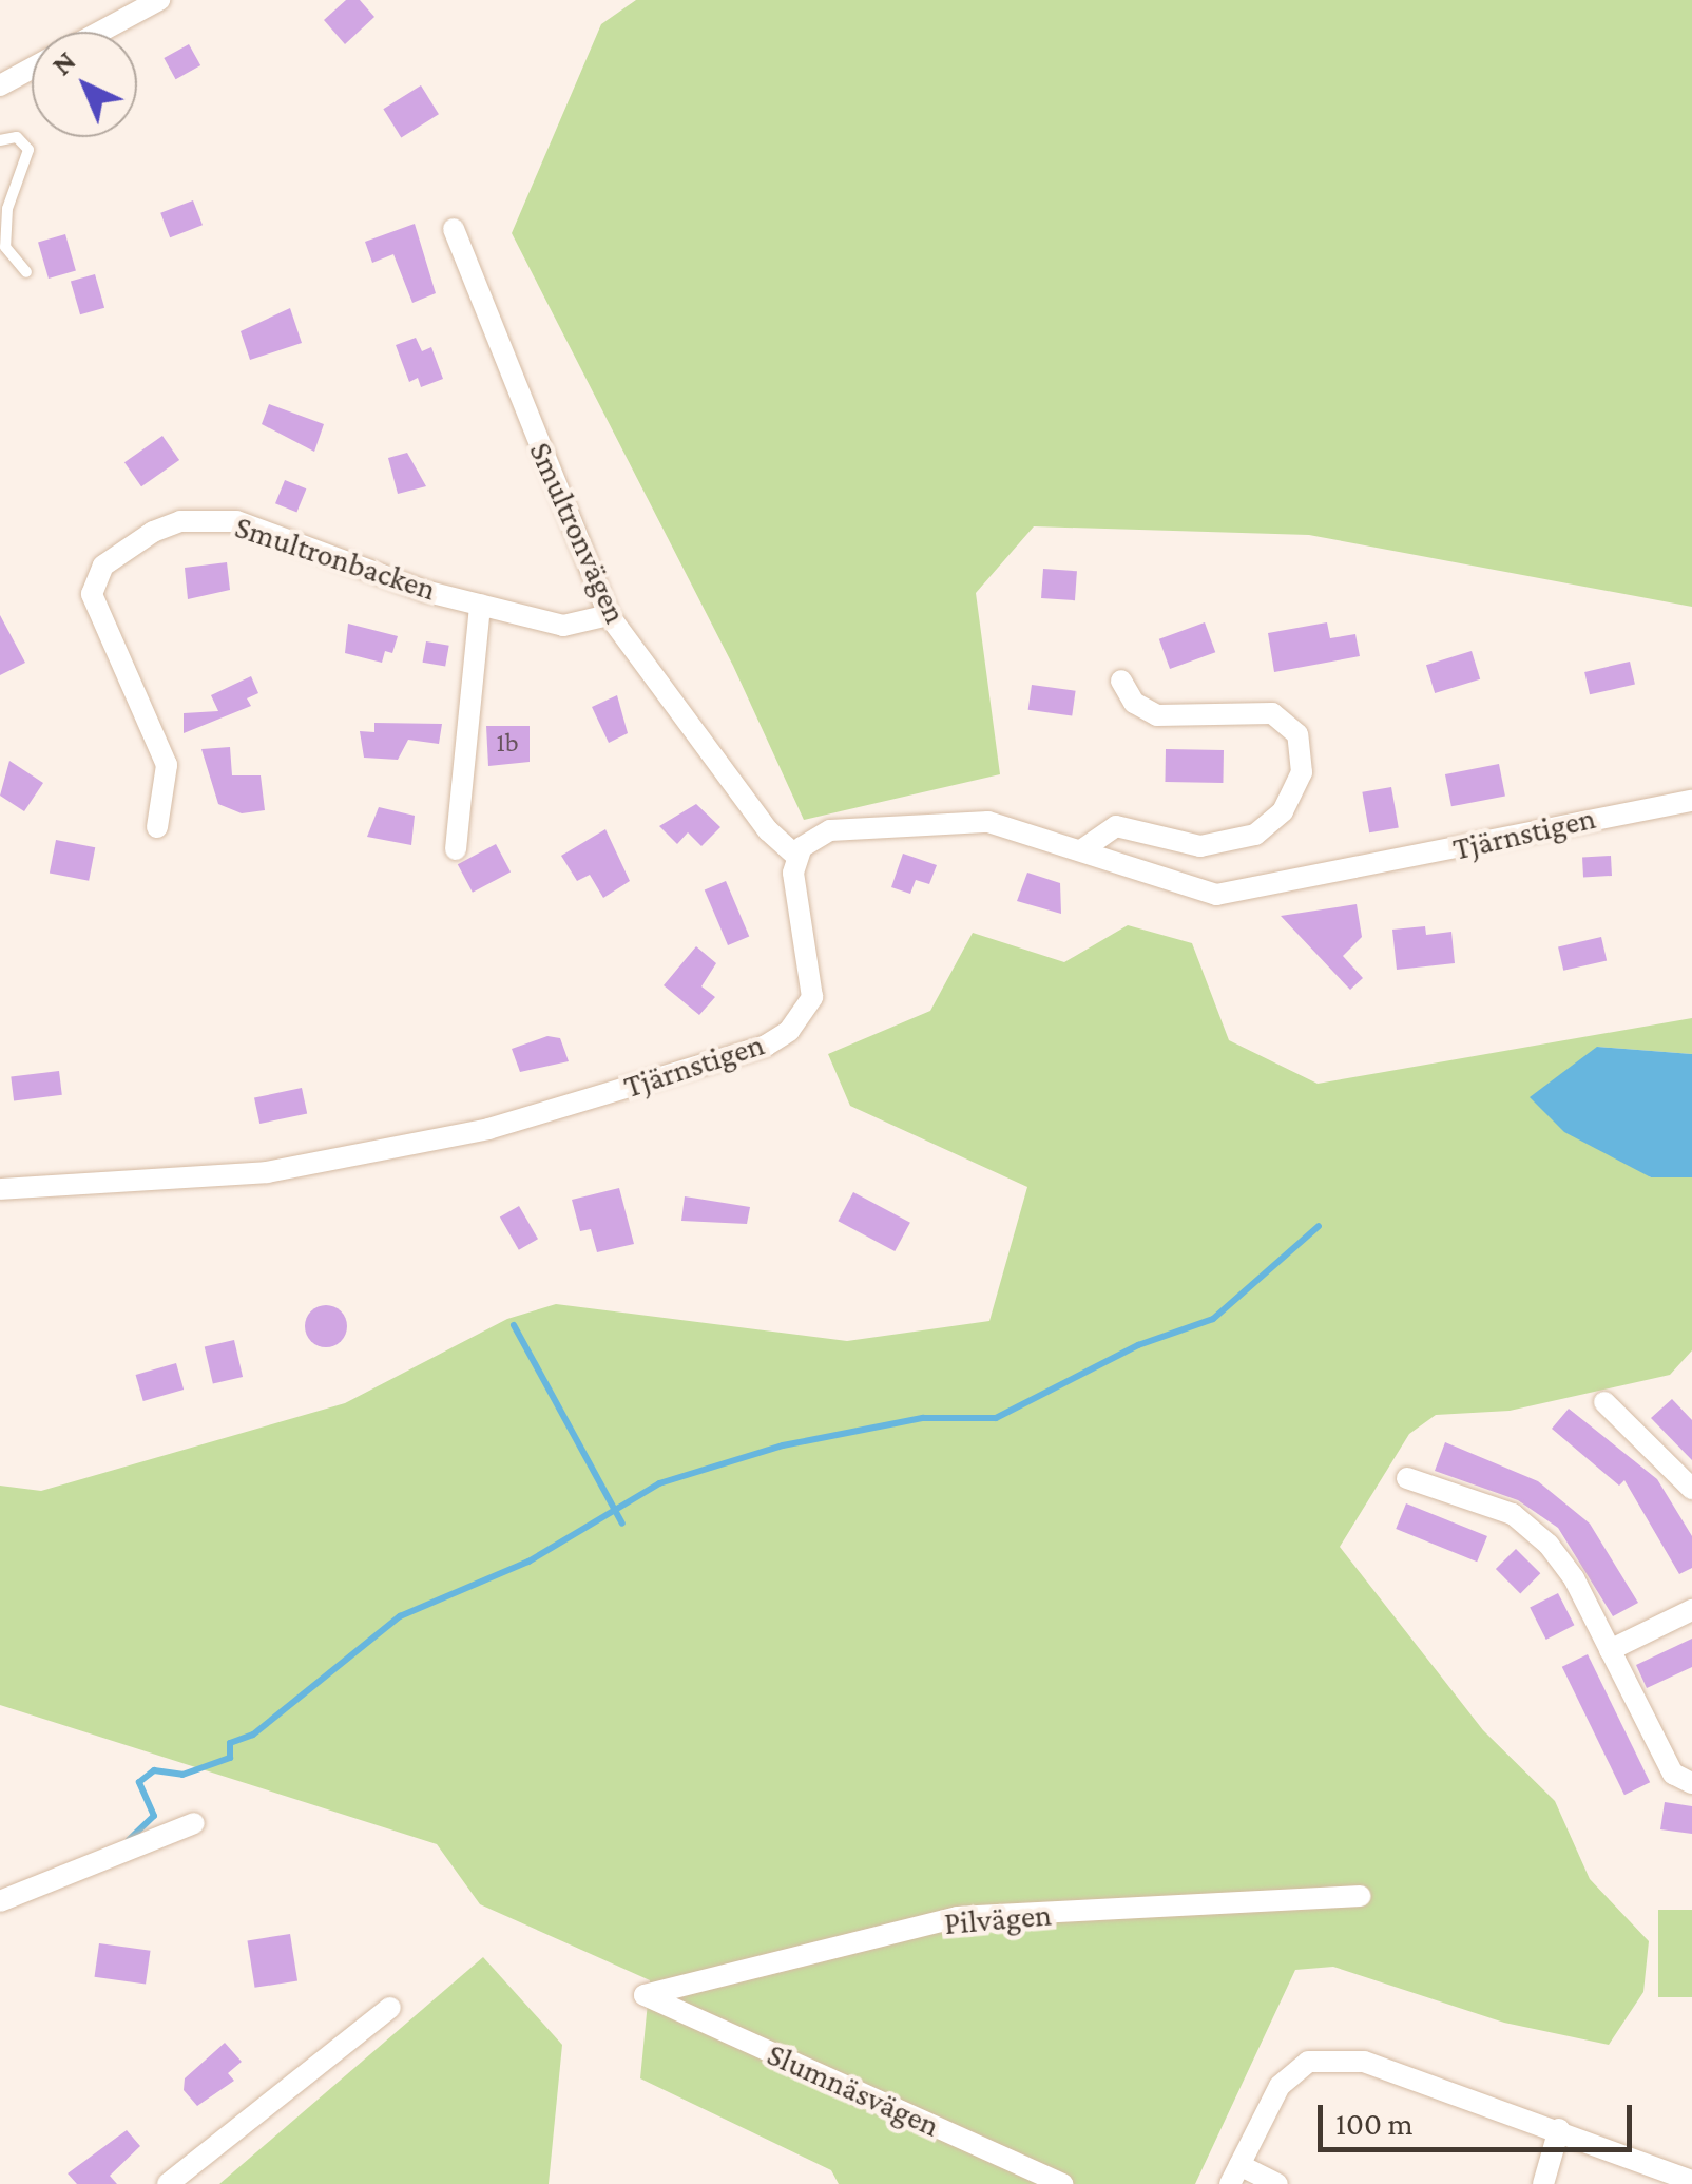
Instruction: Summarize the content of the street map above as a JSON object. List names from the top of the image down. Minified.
{"streets":{"street":["Smultronvägen","Smultronbacken","Tjärnstigen","Pilvägen","Slumnäsvägen"]},"crossings":[["Smultronvägen","Smultronbacken"],["Smultronvägen","Tjärnstigen"],["Pilvägen","Slumnäsvägen"]],"house_numbers":["1b"],"scale_bar":"100 m","north":"top left"}
